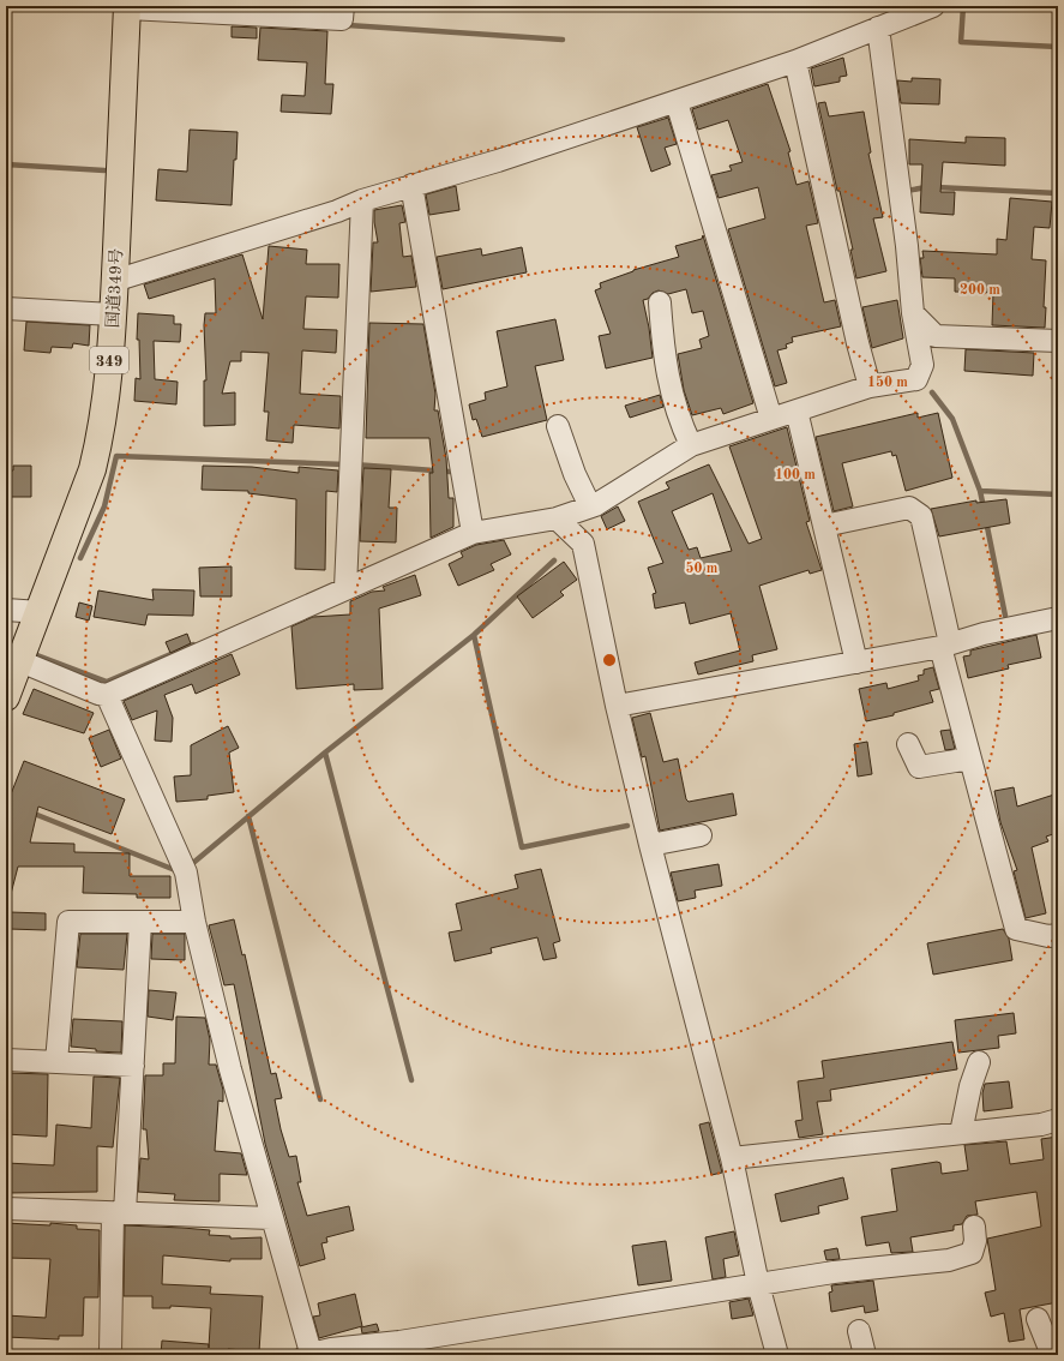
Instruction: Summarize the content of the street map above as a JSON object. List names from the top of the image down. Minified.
{"streets":{"highway":["国道349号","349"]},"rings":["200 m","150 m","100 m","50 m"]}
